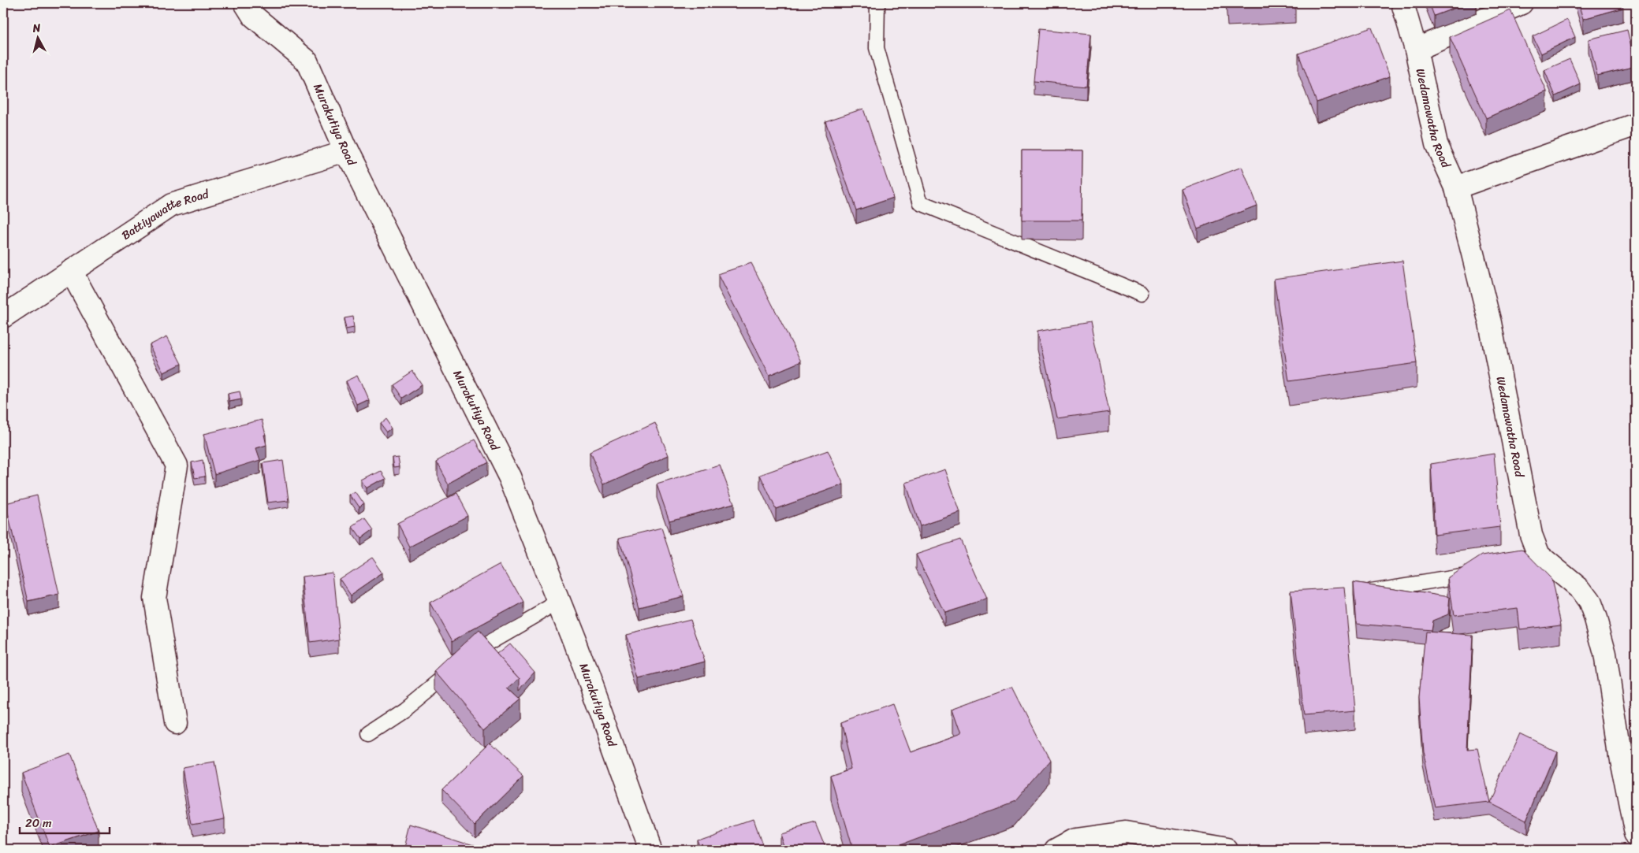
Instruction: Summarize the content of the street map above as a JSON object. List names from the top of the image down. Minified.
{"streets":{"street":["Wedamawatha Road","Murakutiya Road","Battiyawatte Road"]},"crossings":[["Murakutiya Road","Battiyawatte Road"]],"scale_bar":"20 m","north":"top"}
